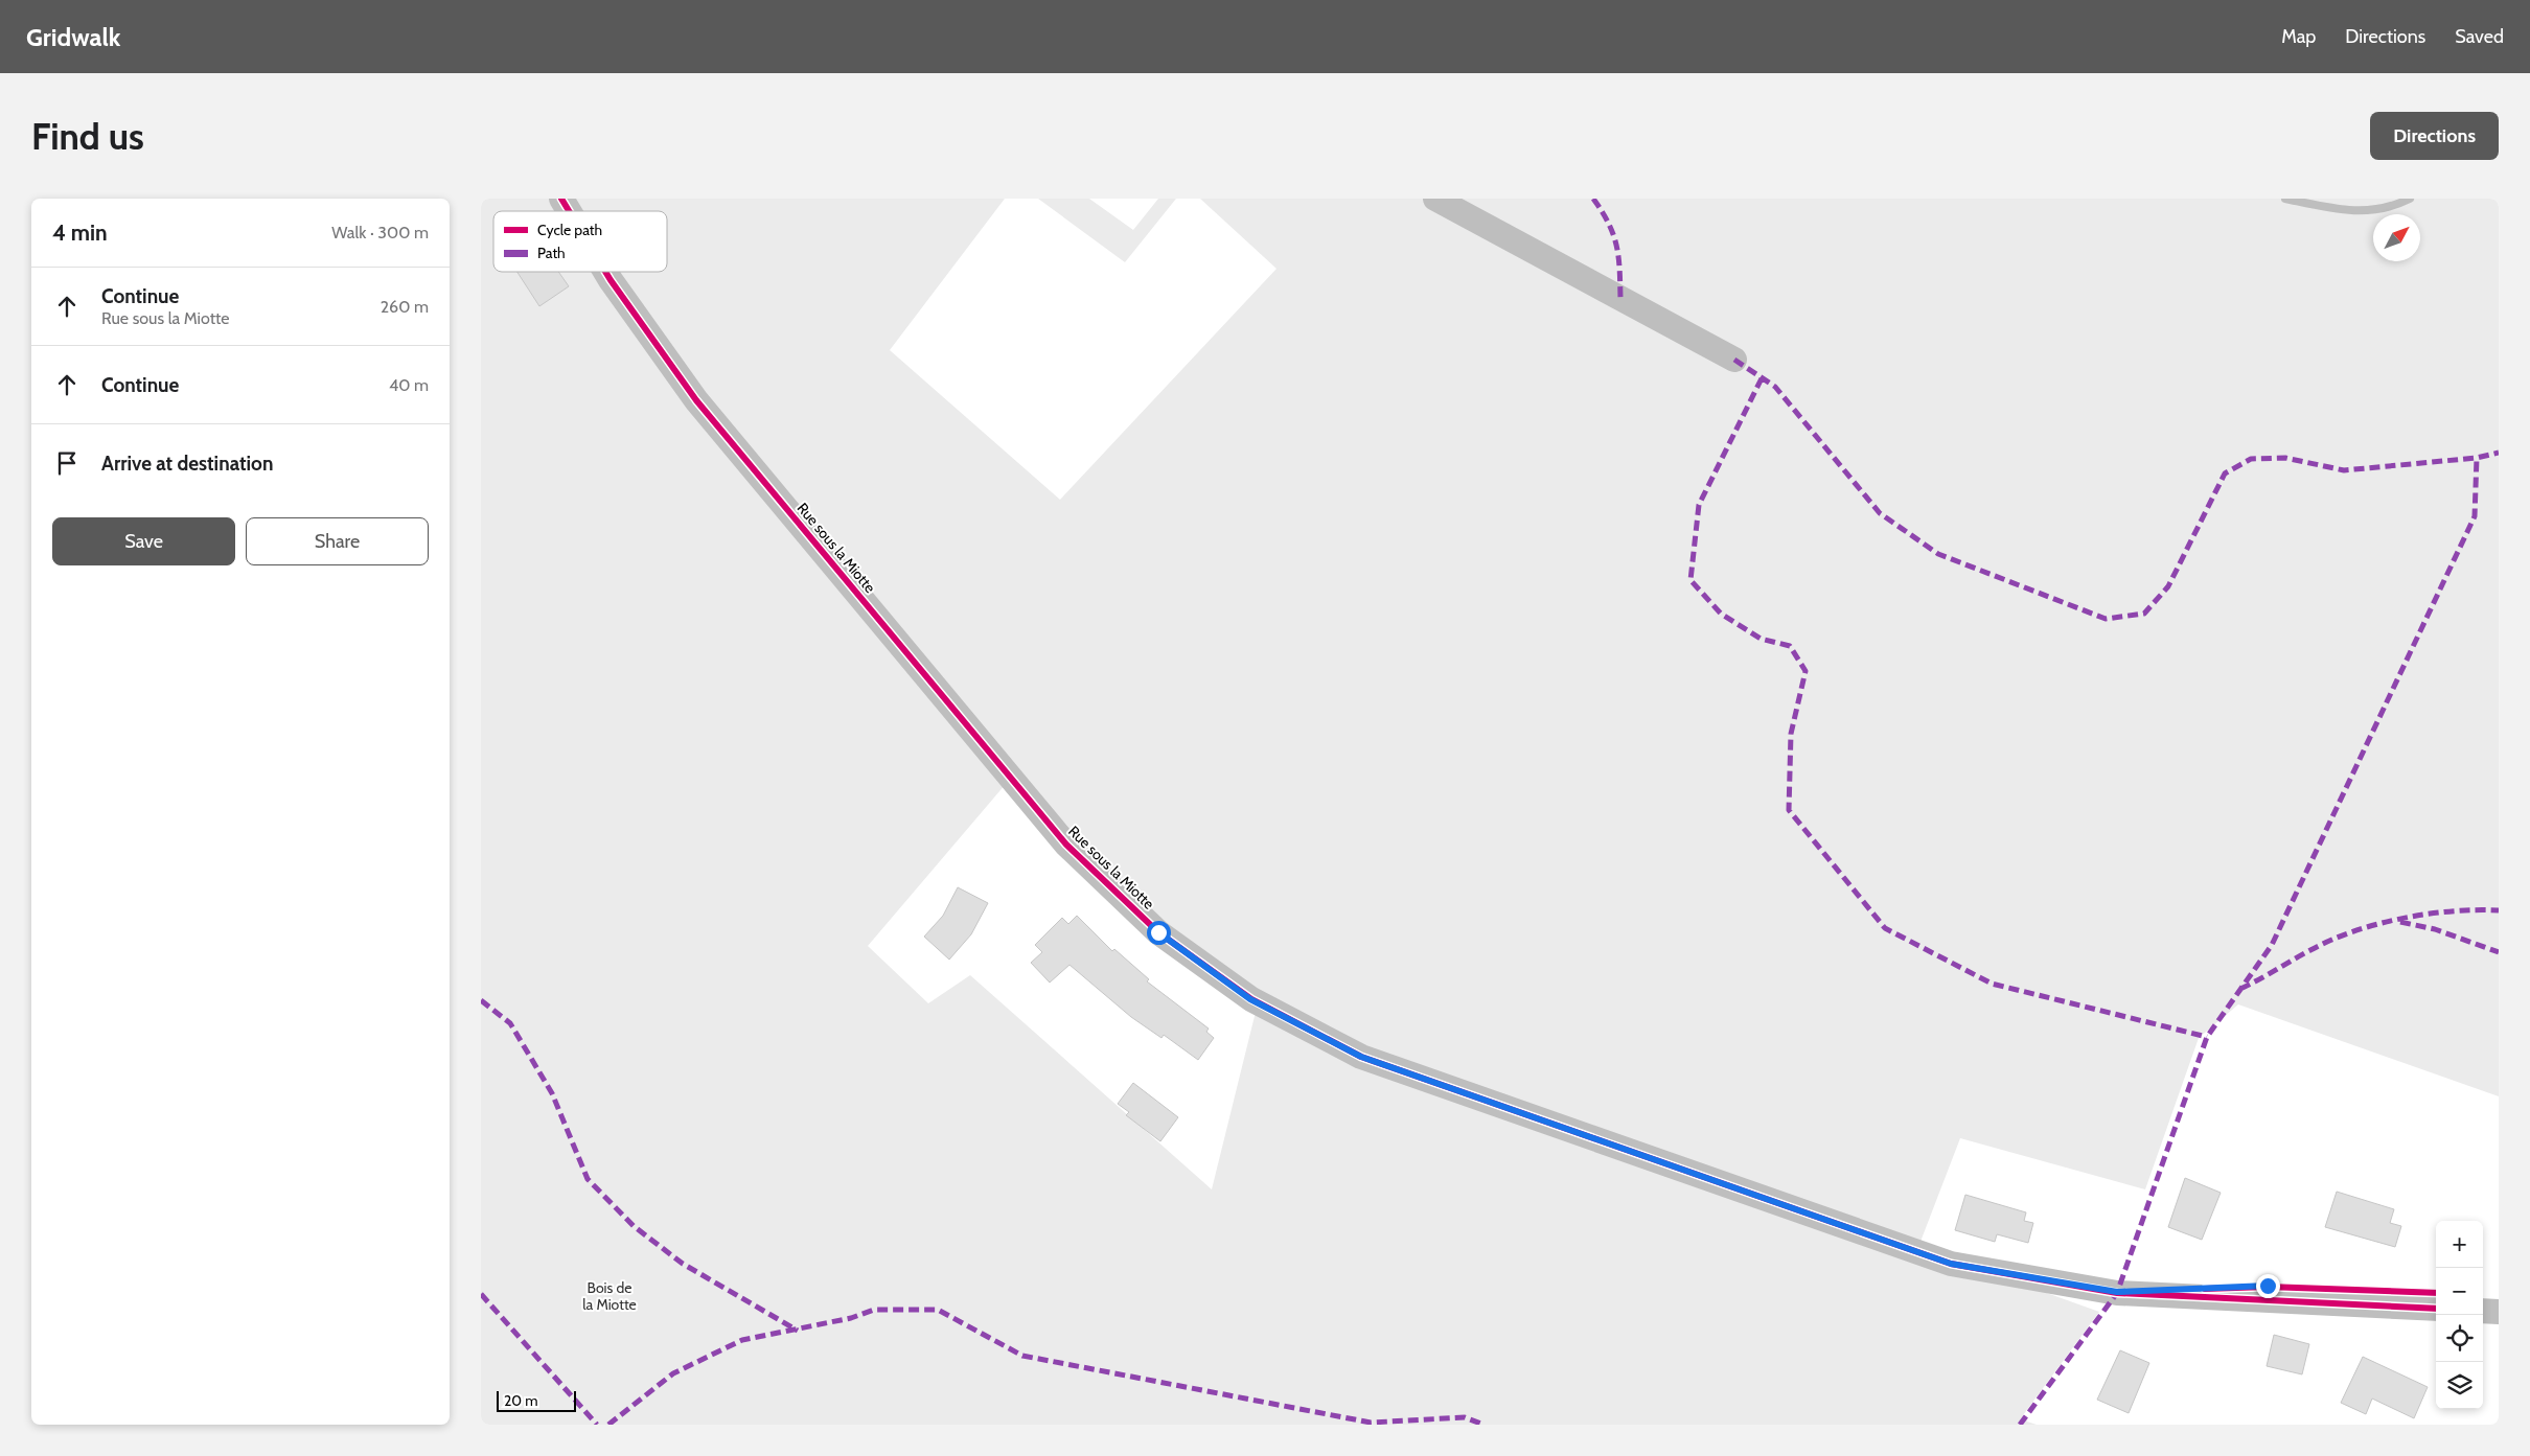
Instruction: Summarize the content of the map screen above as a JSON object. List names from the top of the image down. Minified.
{"streets":{"street":["Rue sous la Miotte"]},"parks":["Bois de la Miotte"],"legend":["Cycle path","Path"],"scale_bar":"20 m","north":"top right","page":{"header":"Gridwalk","nav":["Map","Directions","Saved"],"buttons":["Directions",["Save","Share"]],"title":"Find us","heading":["4 min","Walk · 300 m"],"list":[["Continue","Rue sous la Miotte","260 m"],["Continue","40 m"],"Arrive at destination"],"map_buttons":["+","−"],"scale":"20 m"}}
